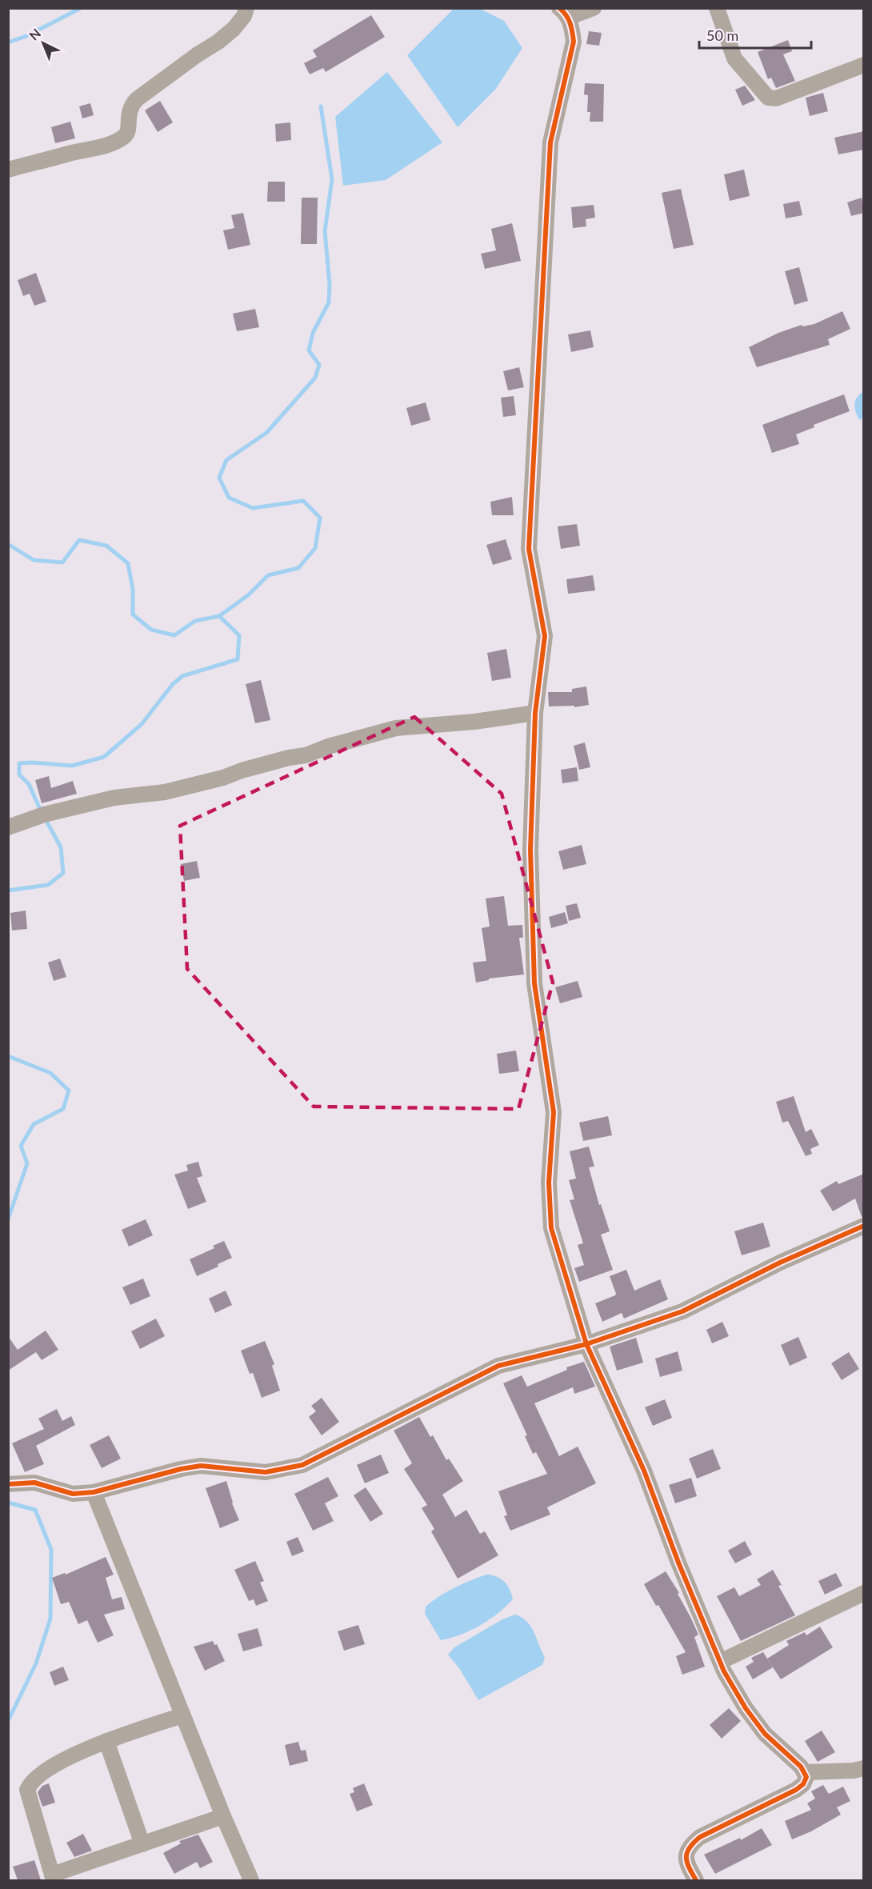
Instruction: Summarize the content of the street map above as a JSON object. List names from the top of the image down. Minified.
{"scale_bar":"50 m","north":"top left"}
